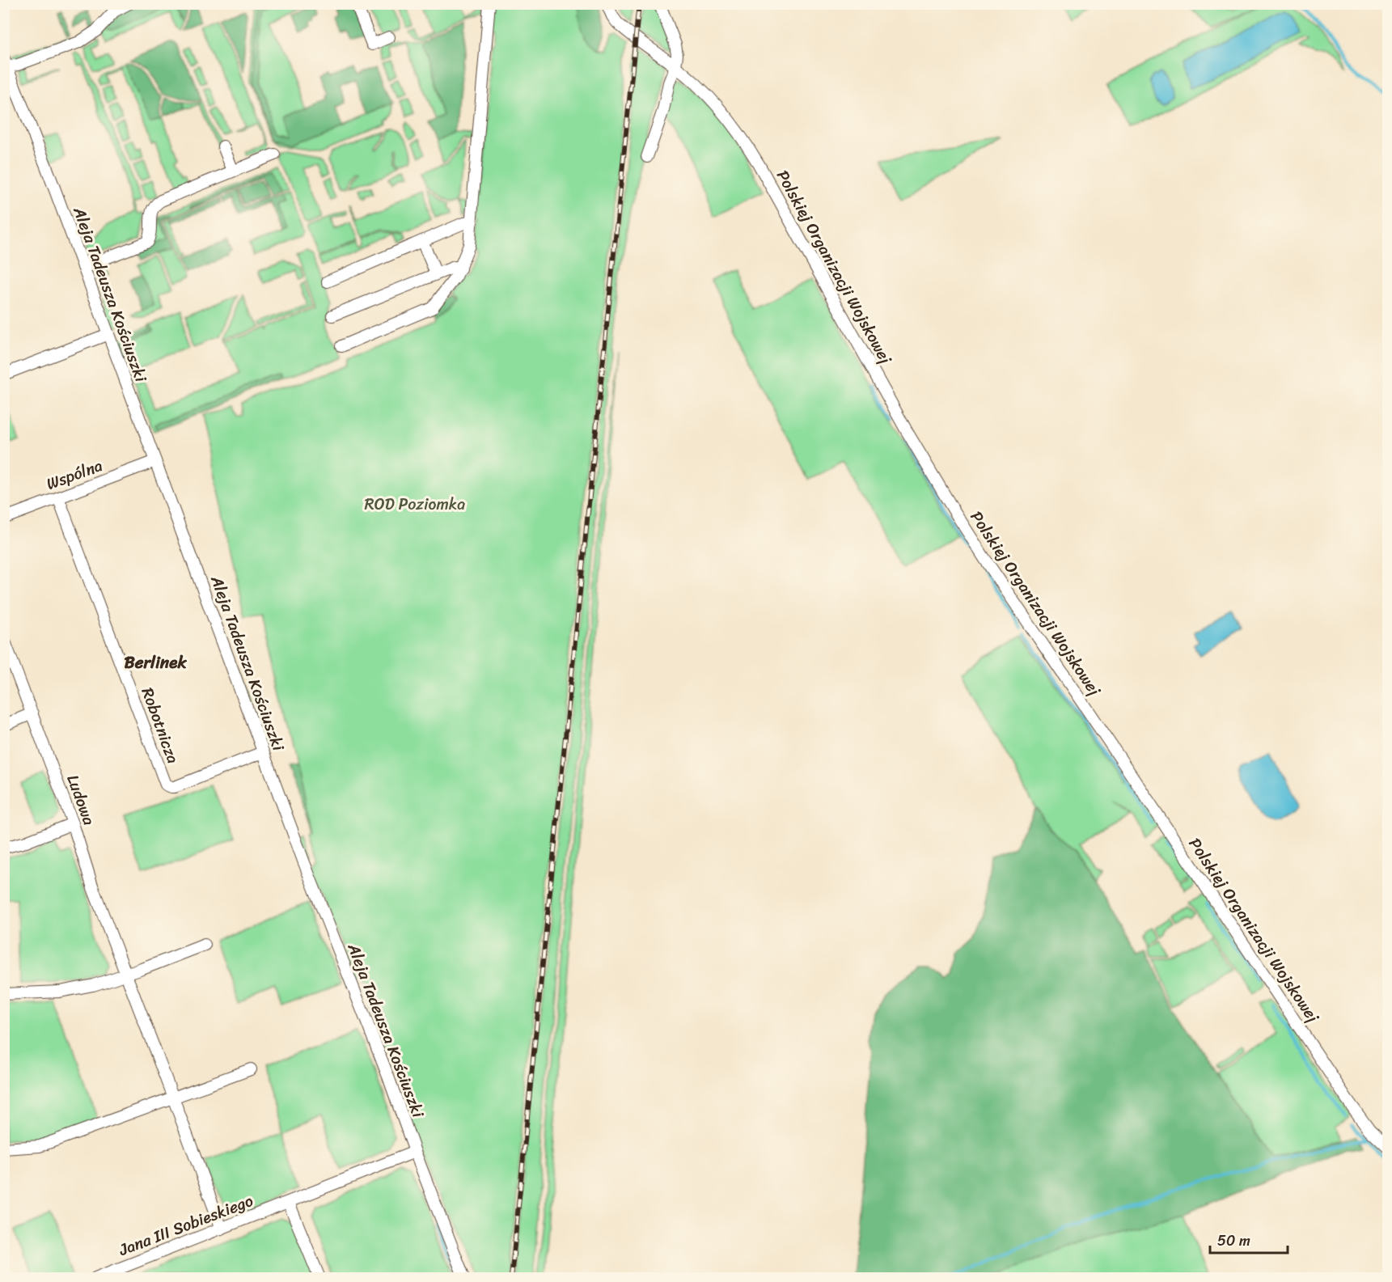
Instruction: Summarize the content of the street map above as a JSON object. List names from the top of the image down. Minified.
{"streets":{"street":["Polskiej Organizacji Wojskowej","Aleja Tadeusza Kościuszki","Wspólna","Robotnicza","Ludowa","Jana III Sobieskiego"]},"crossings":[["Aleja Tadeusza Kościuszki","Wspólna"],["Aleja Tadeusza Kościuszki","Robotnicza"],["Aleja Tadeusza Kościuszki","Jana III Sobieskiego"],["Wspólna","Robotnicza"],["Ludowa","Jana III Sobieskiego"]],"districts":["Berlinek"],"parks":["ROD Poziomka"],"scale_bar":"50 m"}
